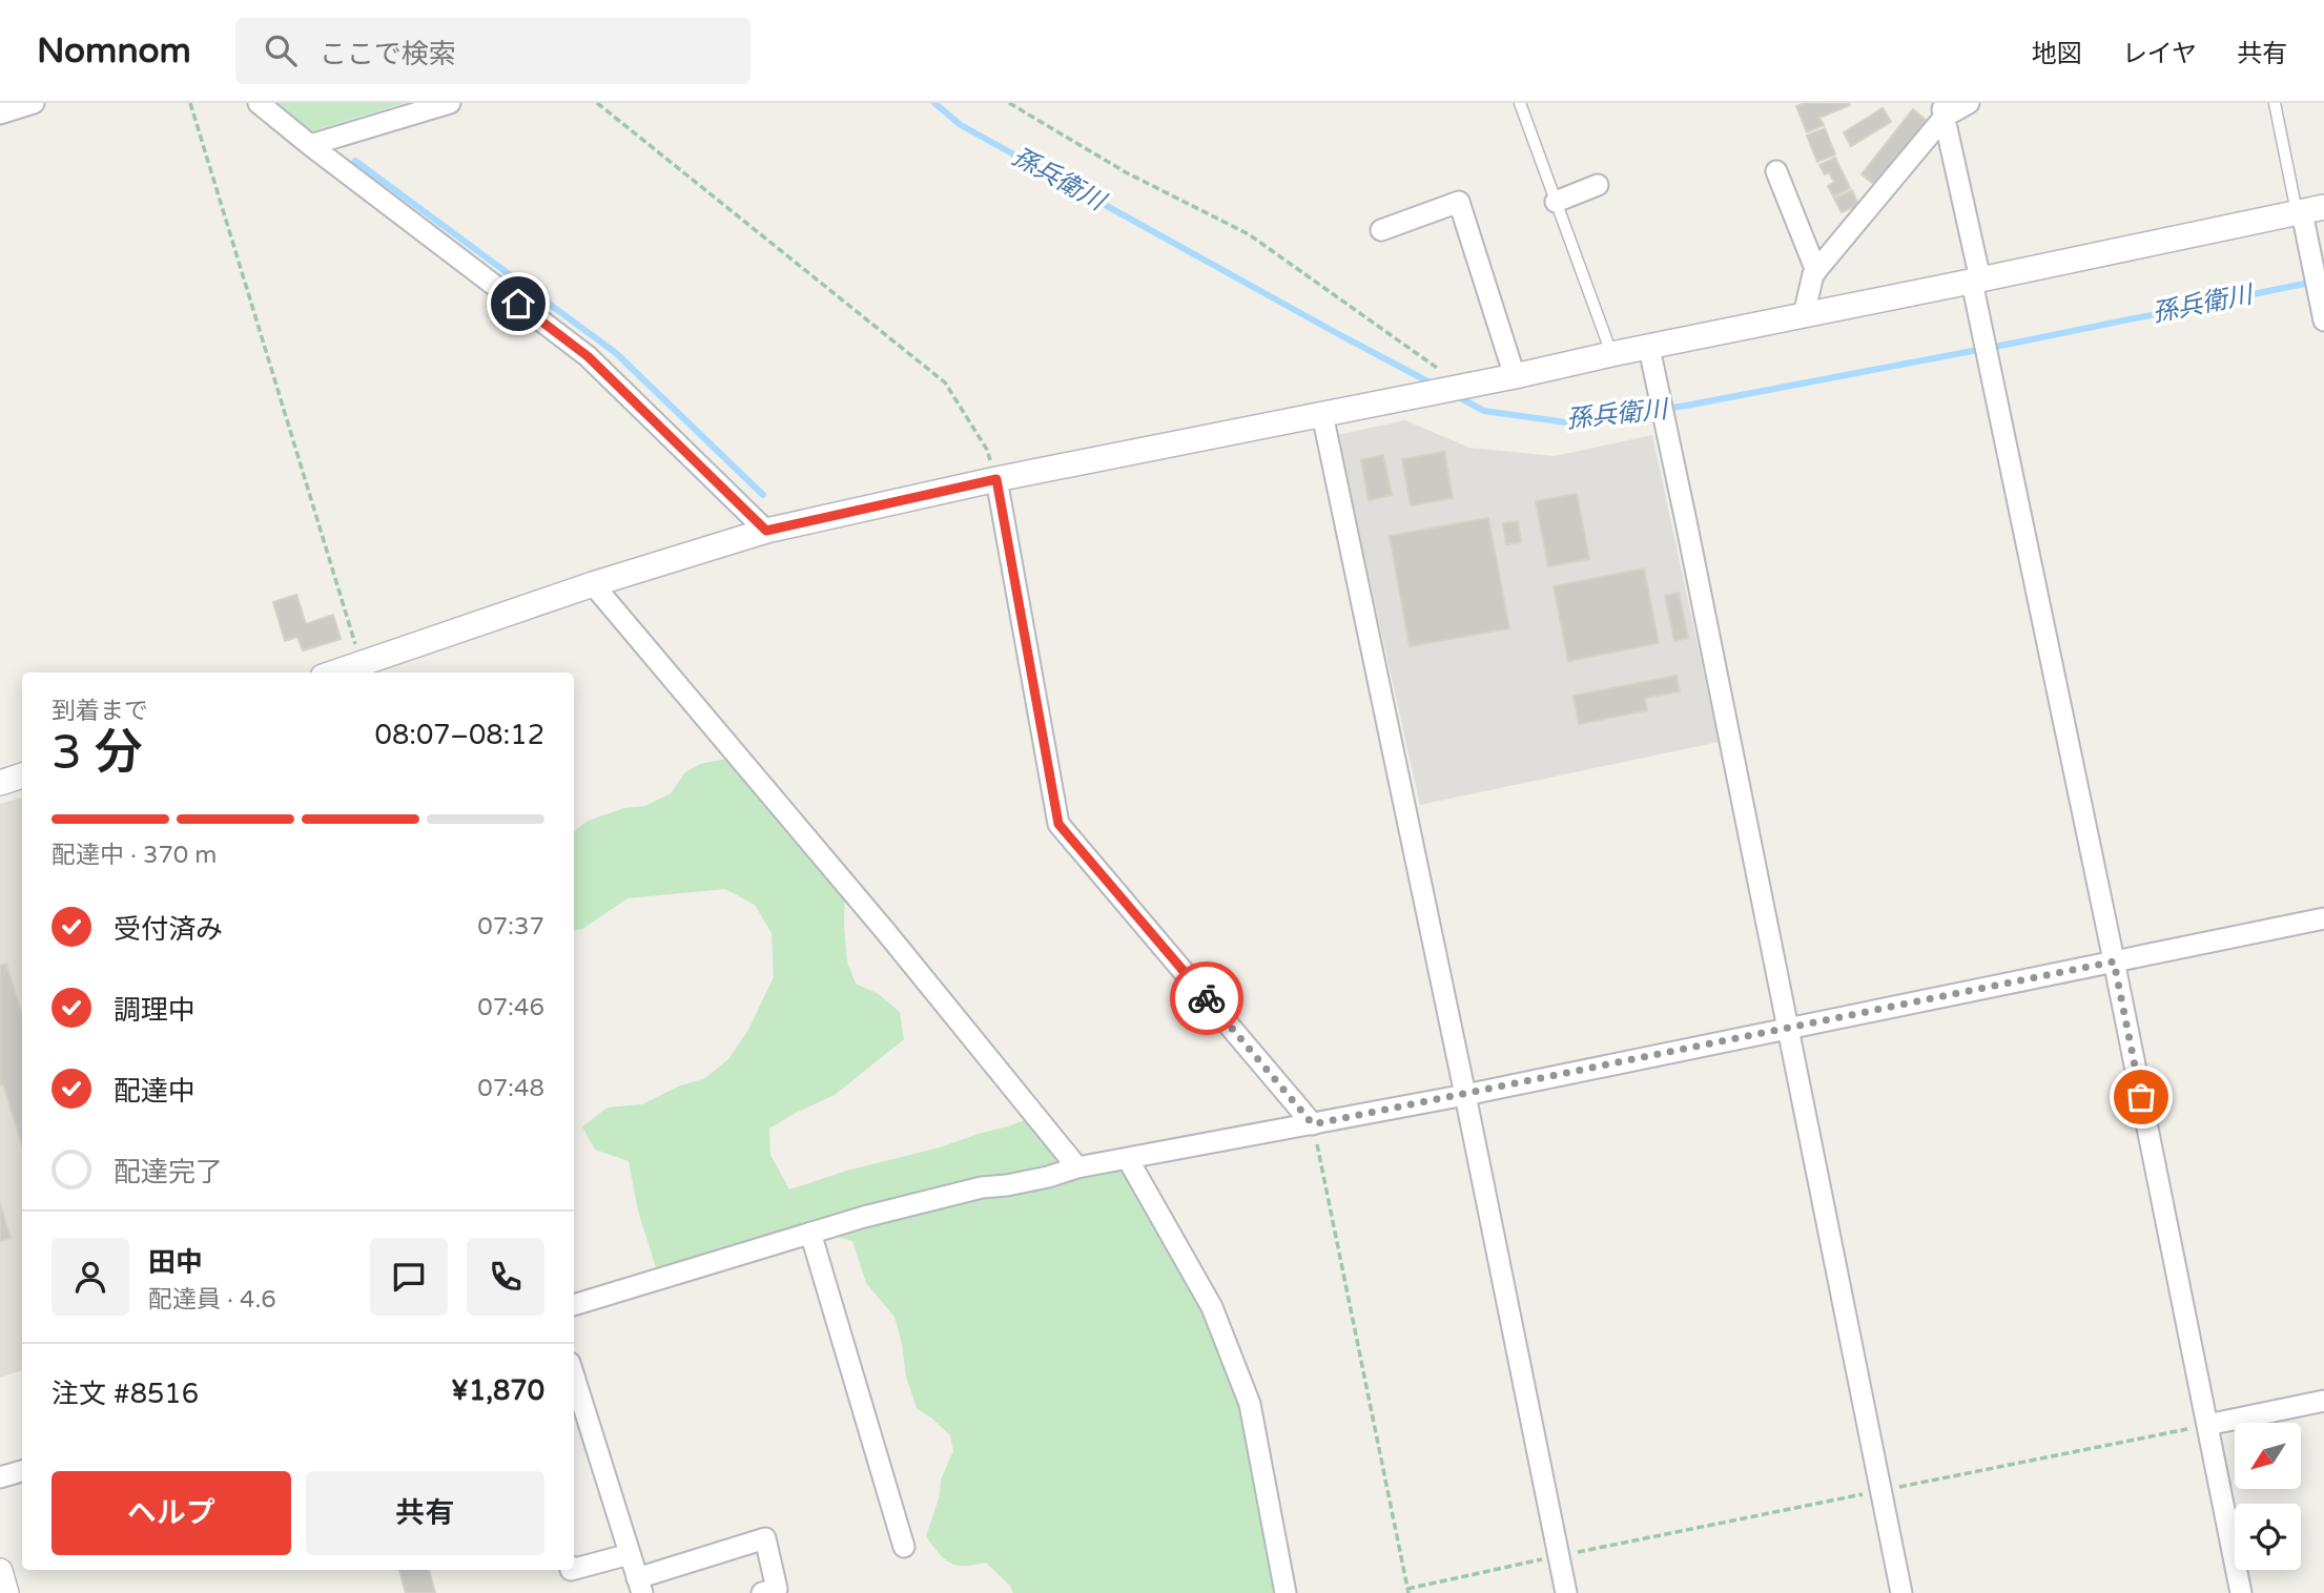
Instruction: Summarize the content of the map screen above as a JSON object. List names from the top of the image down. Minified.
{"water":["孫兵衛川"],"north":"bottom left","page":{"header":"Nomnom","search":"ここで検索","nav":["地図","レイヤ","共有"],"heading":["3 分","到着まで","08:07–08:12"],"panel":["田中","配達員 · 4.6","注文 #8516","¥1,870"],"bar":"配達中 · 370 m","list":[["受付済み","07:37"],["調理中","07:46"],["配達中","07:48"],"配達完了"],"buttons":["ヘルプ","共有"]}}
